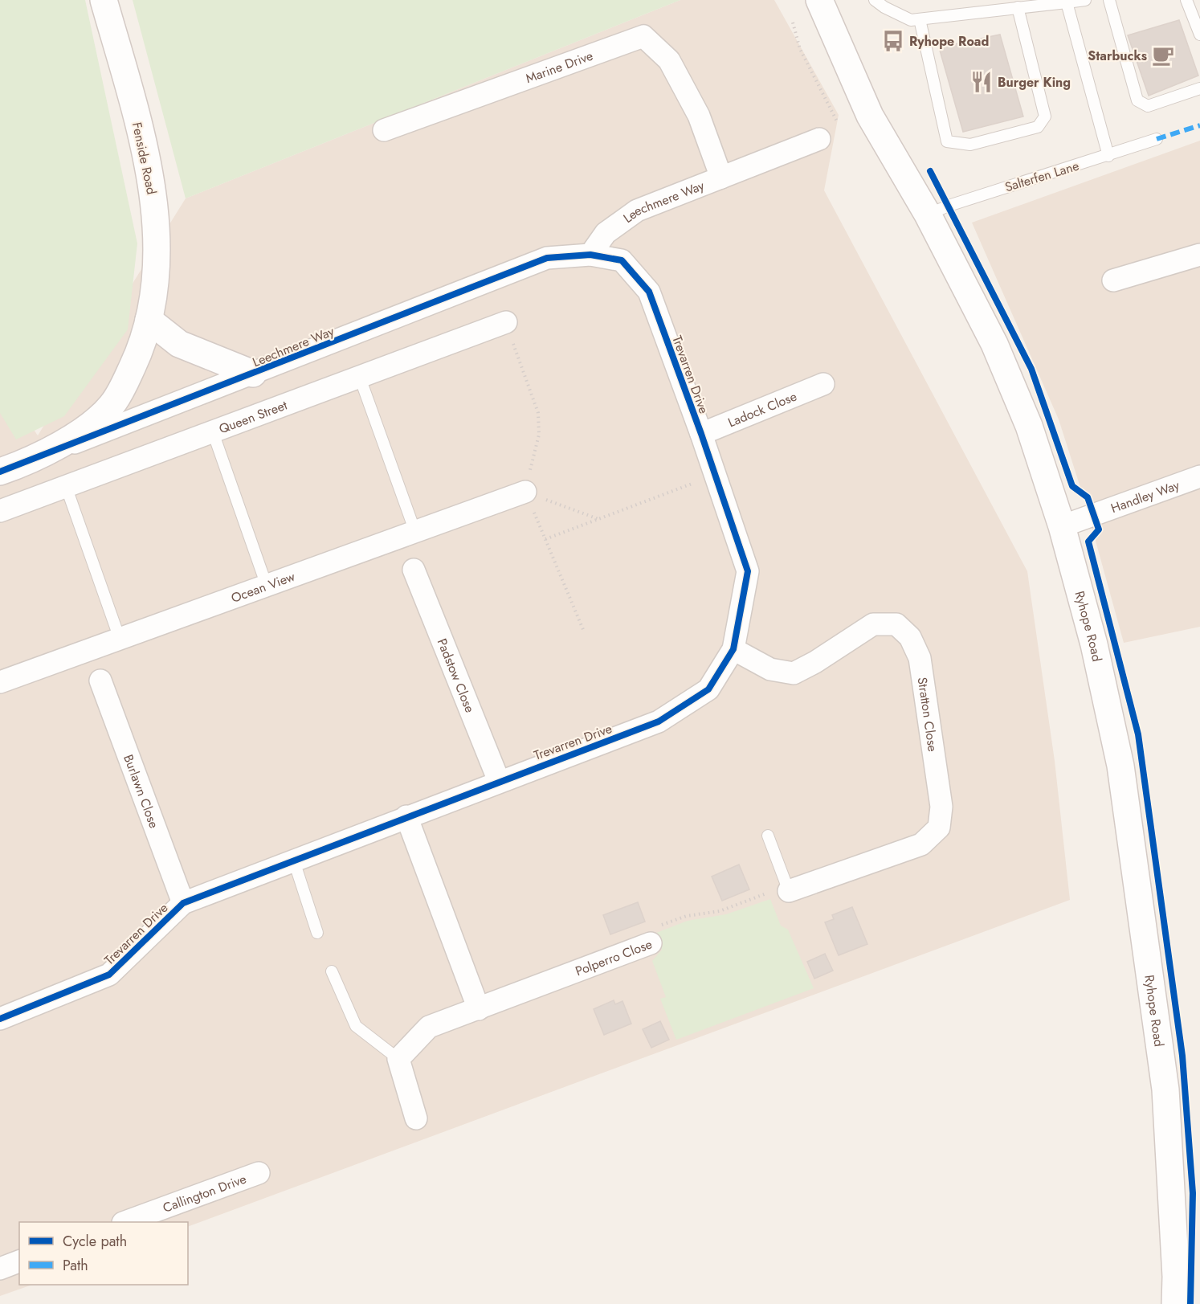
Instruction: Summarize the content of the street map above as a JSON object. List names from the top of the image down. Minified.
{"streets":{"main road":["Fenside Road","Ryhope Road"],"street":["Marine Drive","Leechmere Way","Trevarren Drive","Ladock Close","Queen Street","Handley Way","Ocean View","Padstow Close","Stratton Close","Burlawn Close","Polperro Close","Callington Drive"],"lane":["Salterfen Lane"]},"crossings":[["Marine Drive","Leechmere Way"],["Fenside Road","Leechmere Way"],["Salterfen Lane","Ryhope Road"],["Leechmere Way","Trevarren Drive"],["Trevarren Drive","Ladock Close"],["Trevarren Drive","Padstow Close"],["Trevarren Drive","Stratton Close"],["Trevarren Drive","Burlawn Close"],["Handley Way","Ryhope Road"],["Stratton Close","Polperro Close"]],"places":{"bus stop":["Ryhope Road"],"cafe":["Starbucks"],"restaurant":["Burger King"]},"legend":["Cycle path","Path"]}
